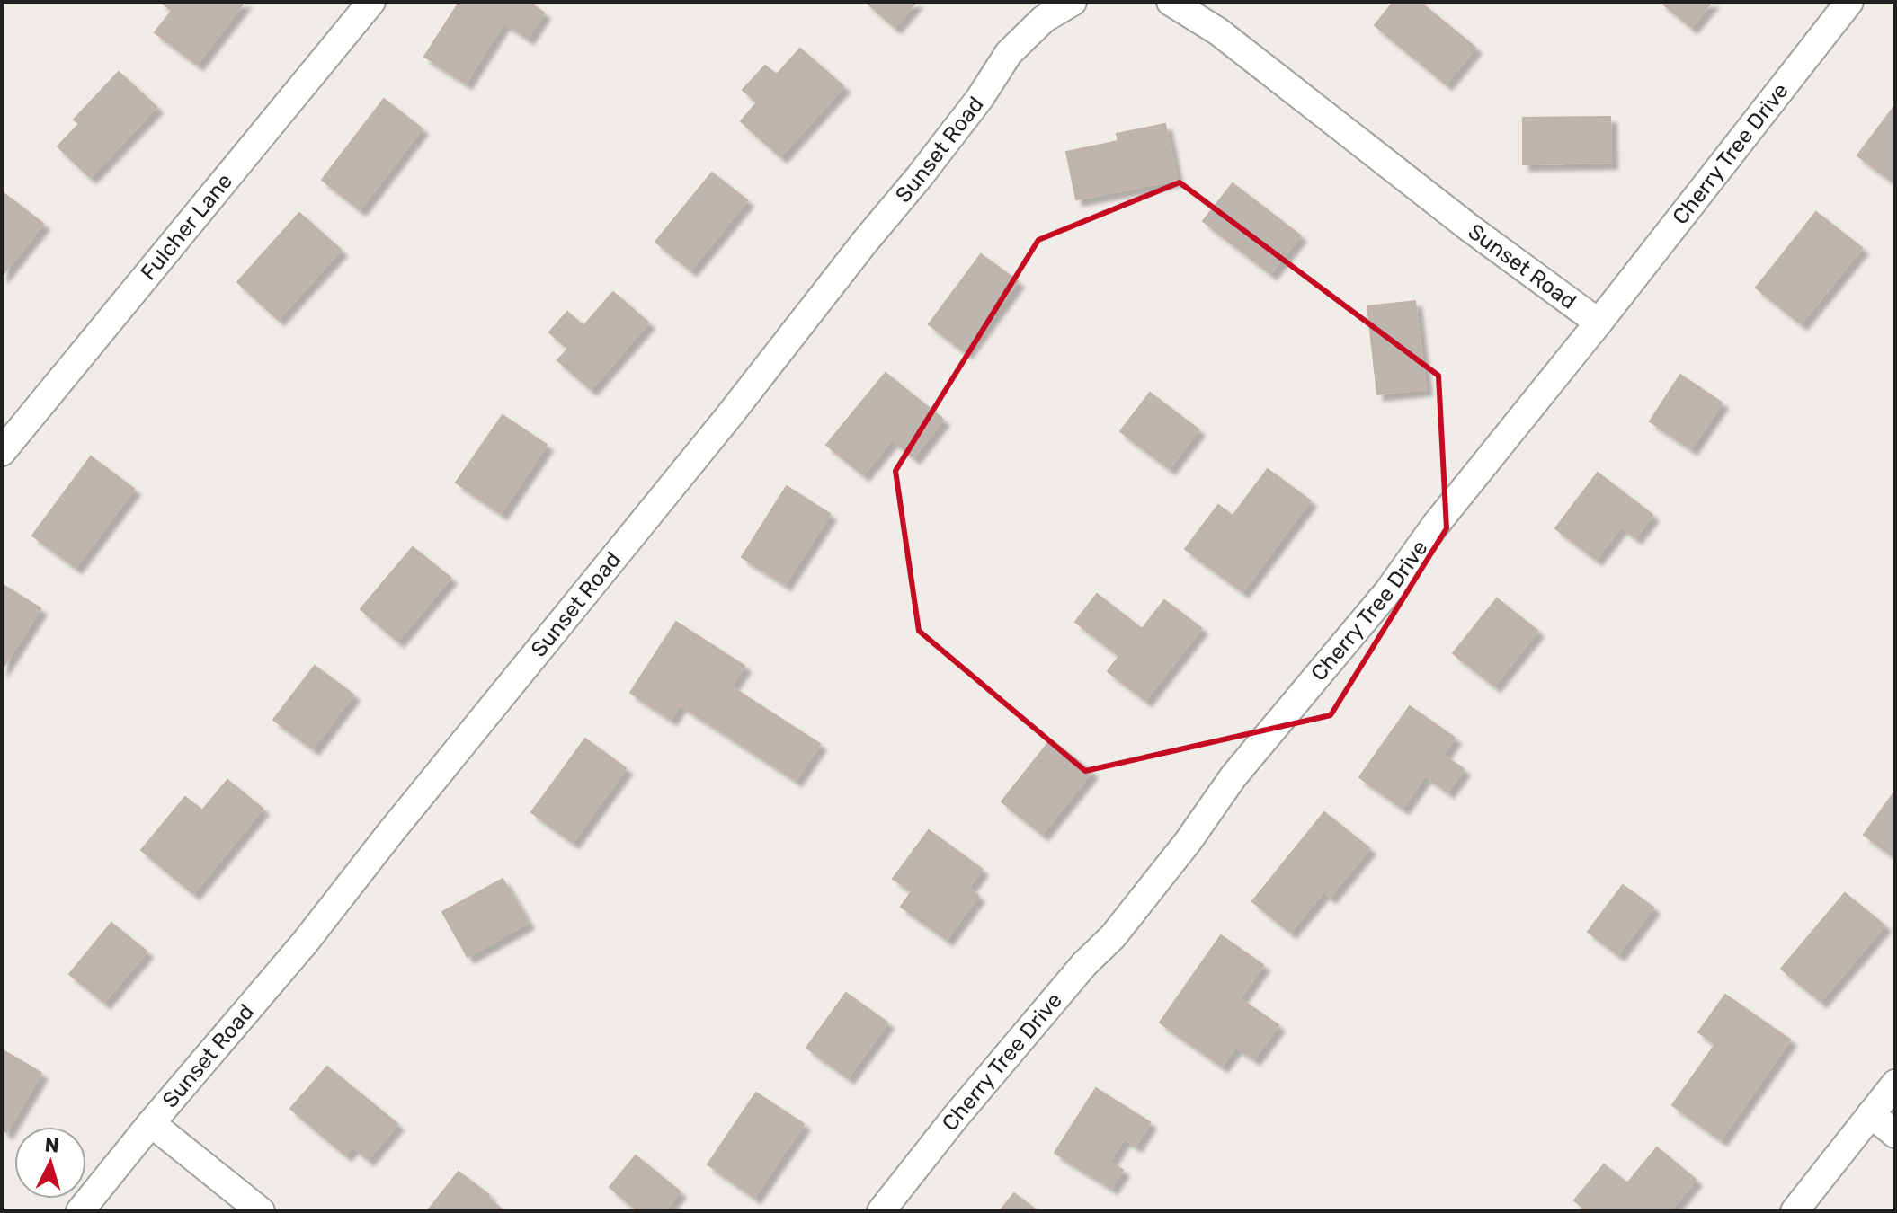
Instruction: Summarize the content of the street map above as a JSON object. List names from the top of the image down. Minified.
{"streets":{"street":["Sunset Road","Cherry Tree Drive","Fulcher Lane"]},"crossings":[["Sunset Road","Cherry Tree Drive"]],"north":"top"}
